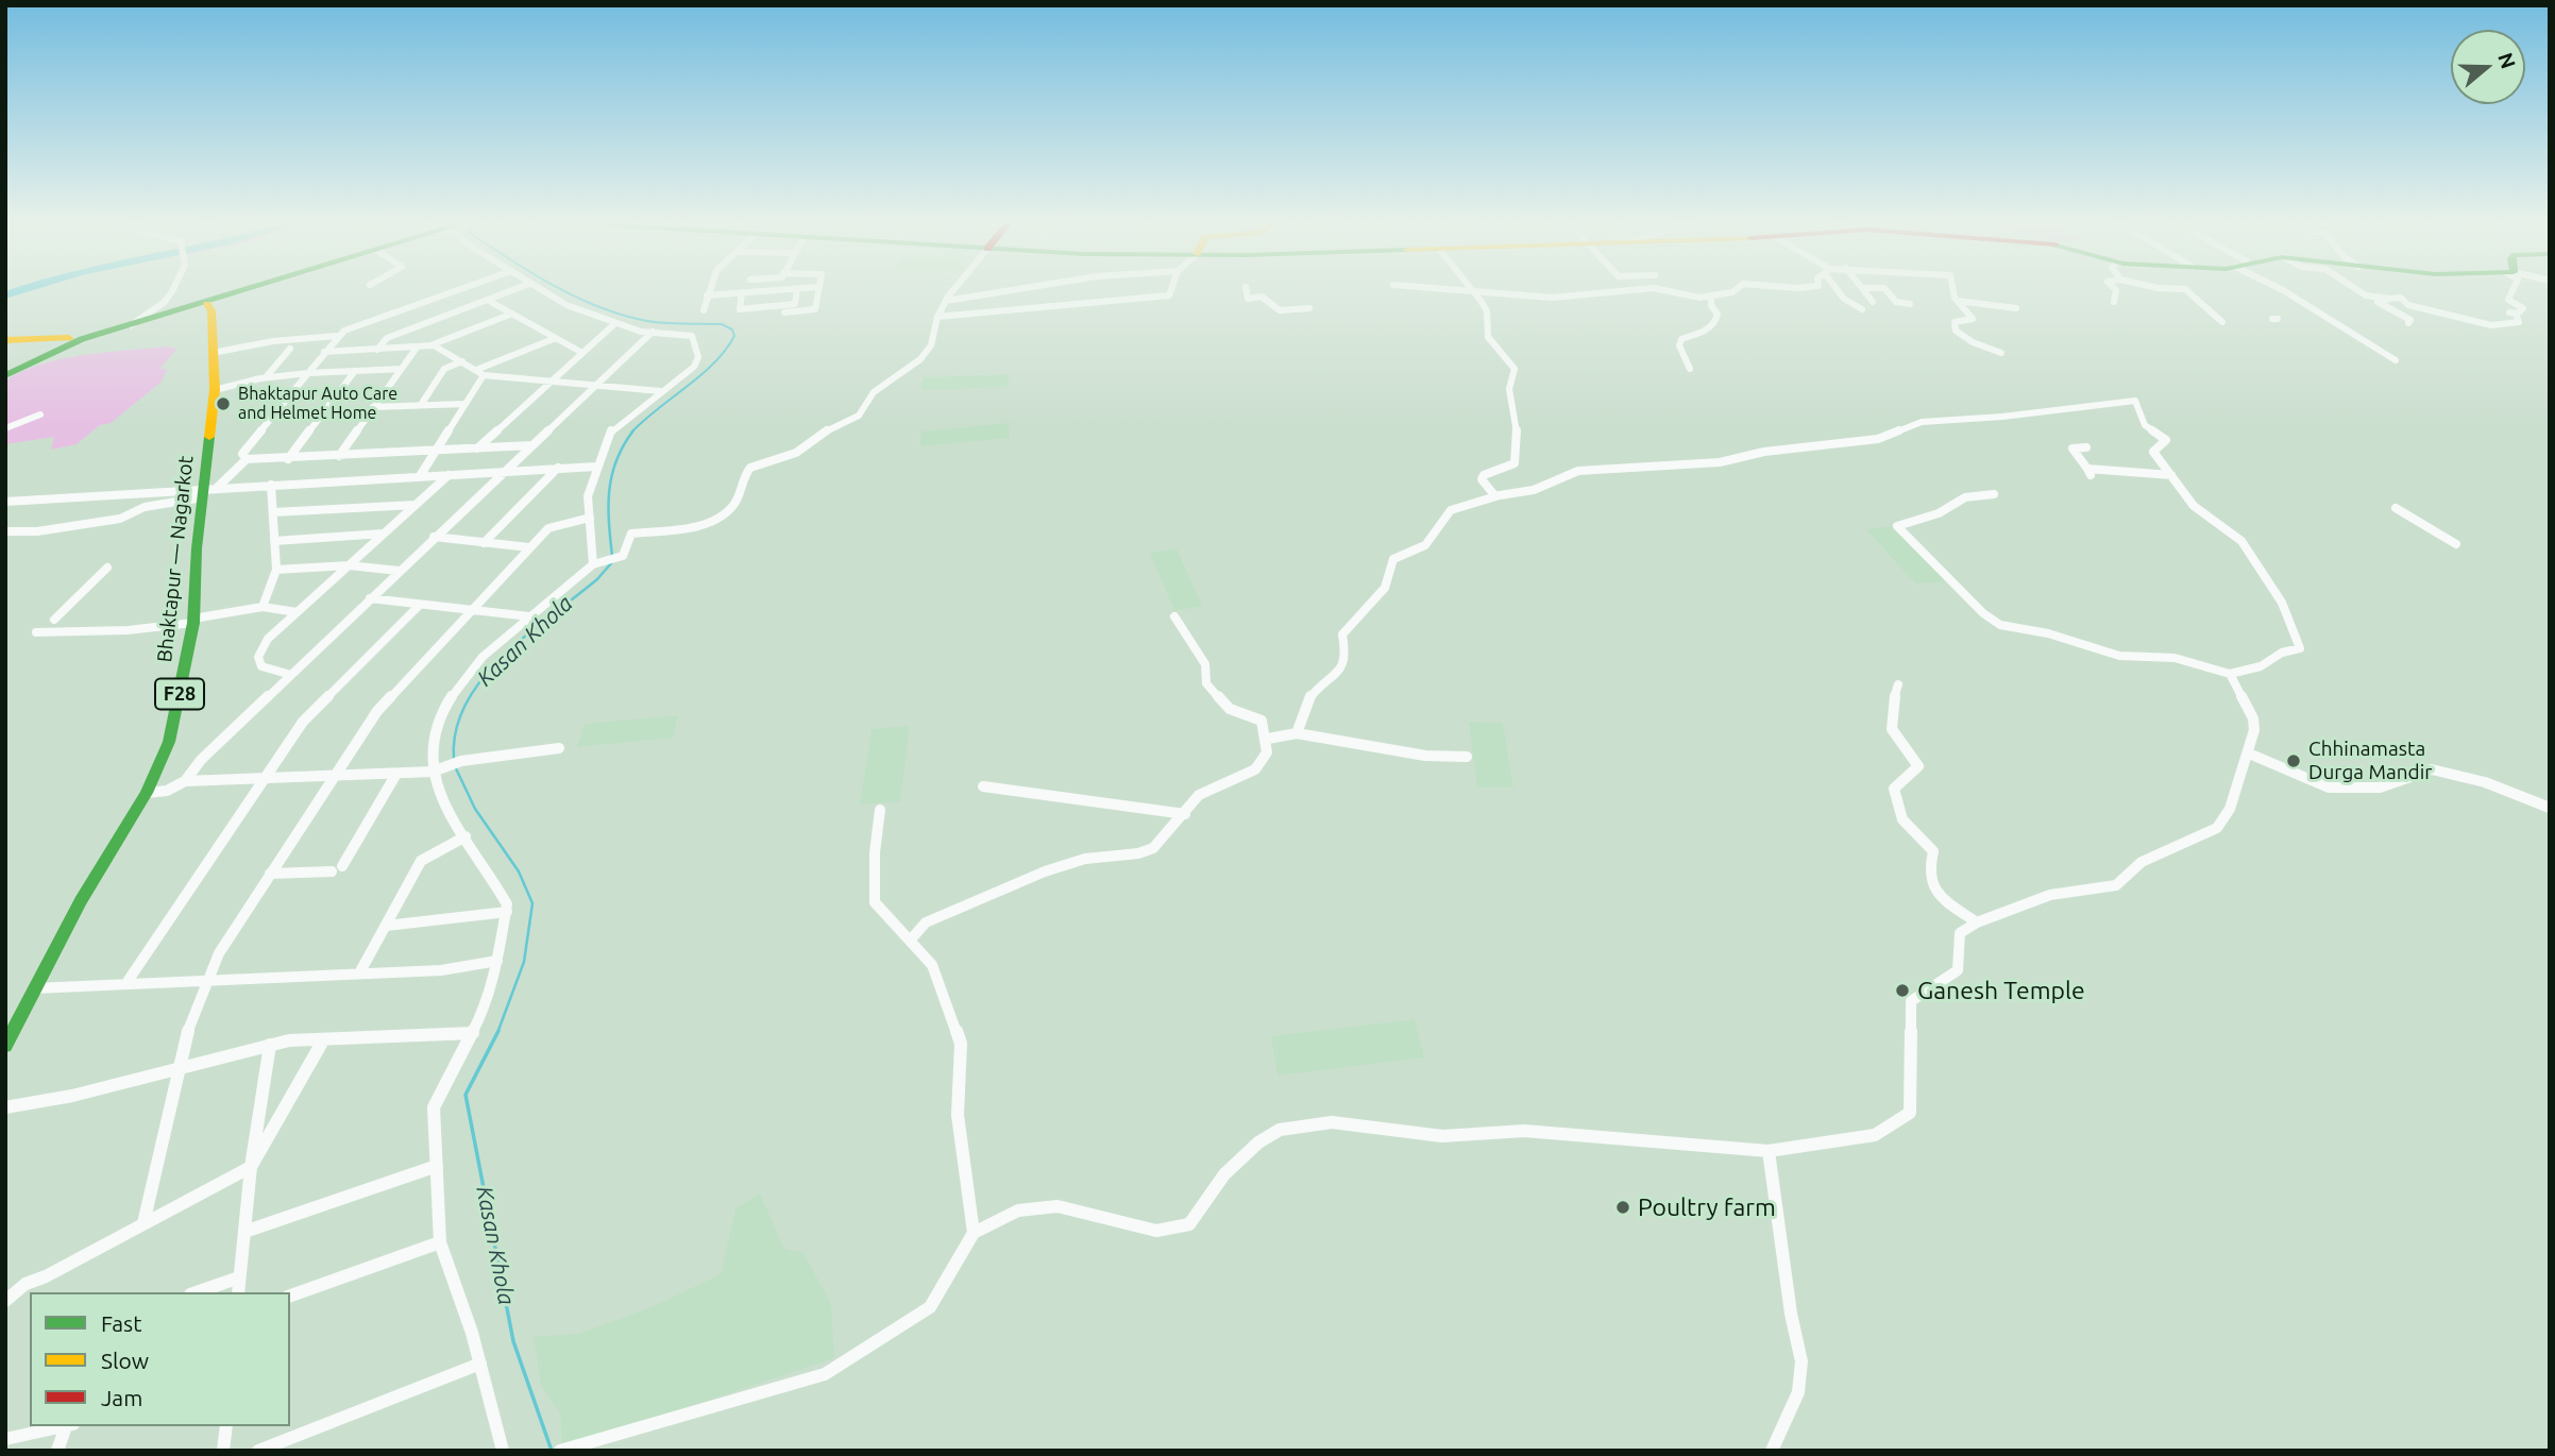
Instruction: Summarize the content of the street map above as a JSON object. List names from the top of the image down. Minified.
{"streets":{"main road":["Bhaktapur — Nagarkot","F28"]},"water":["Kasan Khola"],"places":["Bhaktapur Auto Care and Helmet Home","Chhinamasta Durga Mandir","Ganesh Temple","Poultry farm"],"legend":["Fast","Slow","Jam"],"north":"right"}
